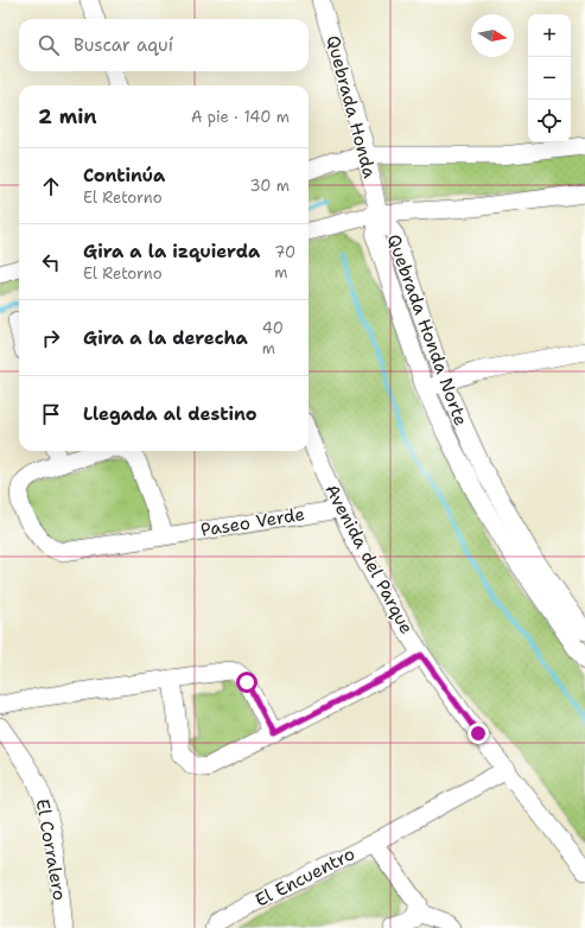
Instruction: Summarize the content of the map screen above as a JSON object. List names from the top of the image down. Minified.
{"streets":{"street":["Quebrada Honda","Quebrada Honda Norte","Paseo Verde","Avenida del Parque","El Corralero","El Encuentro"]},"crossings":[["Quebrada Honda","Quebrada Honda Norte"],["Paseo Verde","Avenida del Parque"],["Avenida del Parque","El Encuentro"]],"north":"right","page":{"map_buttons":["+","−"],"search":"Buscar aquí","heading":["2 min","A pie · 140 m"],"list":[["Continúa","El Retorno","30 m"],["Gira a la izquierda","El Retorno","70 m"],["Gira a la derecha","40 m"],"Llegada al destino"]}}
